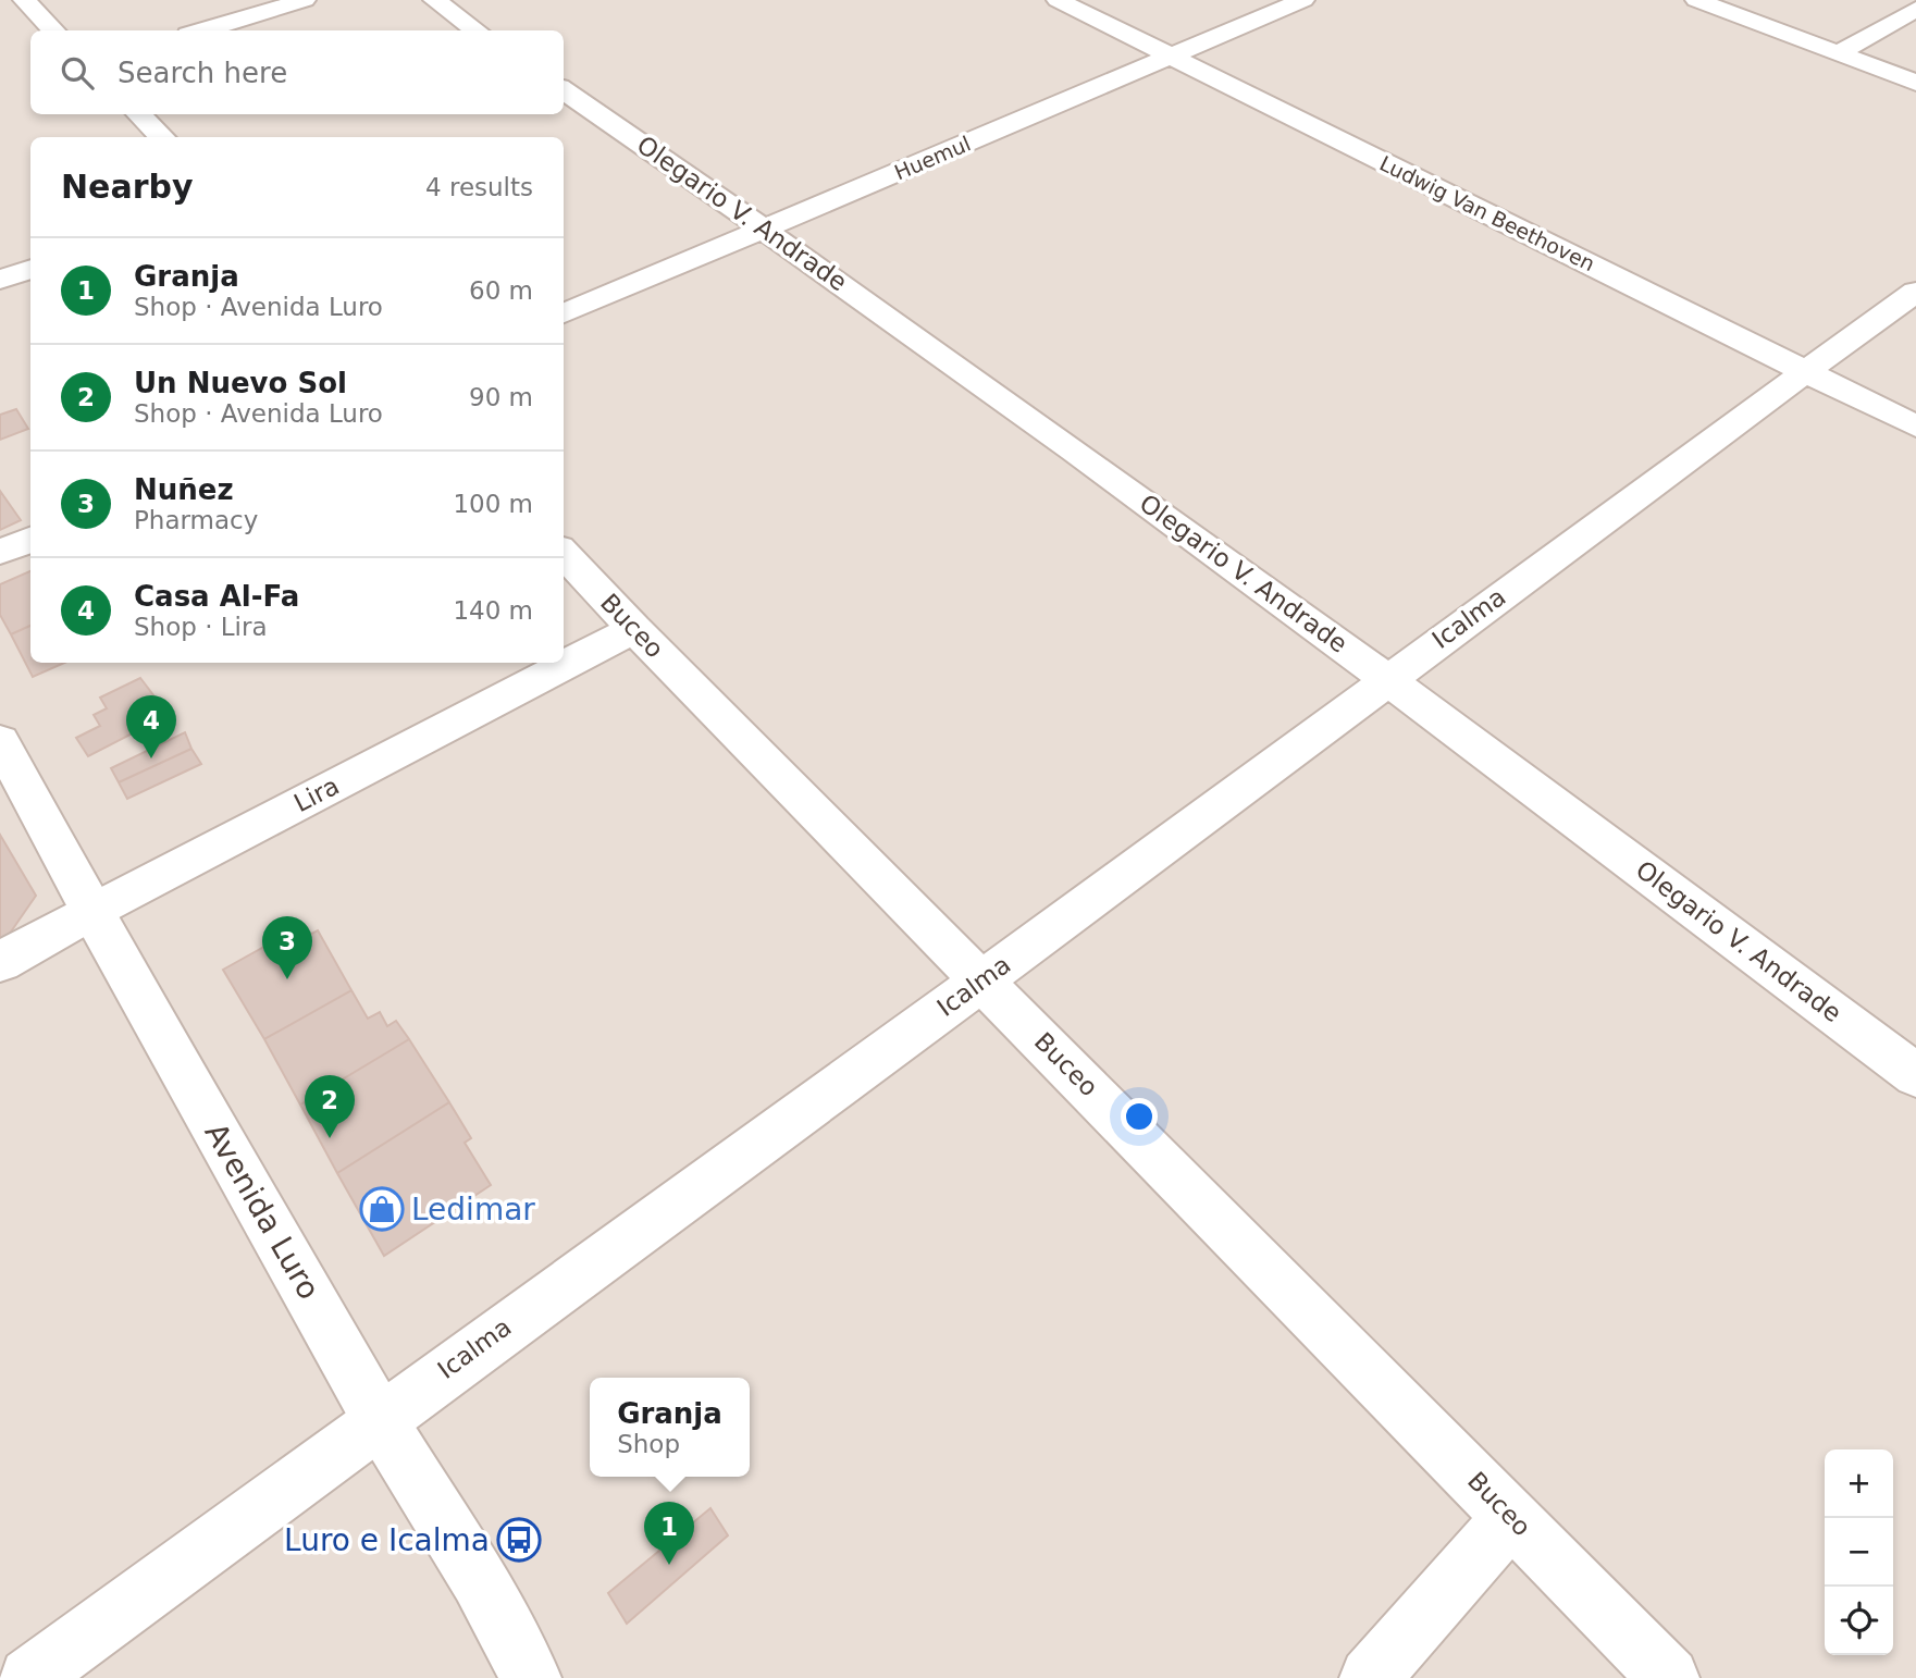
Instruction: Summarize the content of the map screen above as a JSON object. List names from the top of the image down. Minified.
{"streets":{"street":["Huemul","Olegario V. Andrade","Ludwig Van Beethoven","Icalma","Buceo","Lira","Avenida Luro"]},"crossings":[["Huemul","Olegario V. Andrade"],["Huemul","Ludwig Van Beethoven"],["Olegario V. Andrade","Icalma"],["Ludwig Van Beethoven","Icalma"],["Icalma","Buceo"],["Icalma","Avenida Luro"],["Buceo","Lira"],["Lira","Avenida Luro"]],"places":{"shop":["Ledimar"],"bus stop":["Luro e Icalma"]},"page":{"search":"Search here","heading":["Nearby","4 results"],"list":[{"mark":"1","name":"Granja","note":"Shop · Avenida Luro","value":"60 m"},{"mark":"2","name":"Un Nuevo Sol","note":"Shop · Avenida Luro","value":"90 m"},{"mark":"3","name":"Nuñez","note":"Pharmacy","value":"100 m"},{"mark":"4","name":"Casa Al-Fa","note":"Shop · Lira","value":"140 m"}],"pins":["4","3","2","1"],"popup":["Granja","Shop"],"map_buttons":["+","−"]}}
